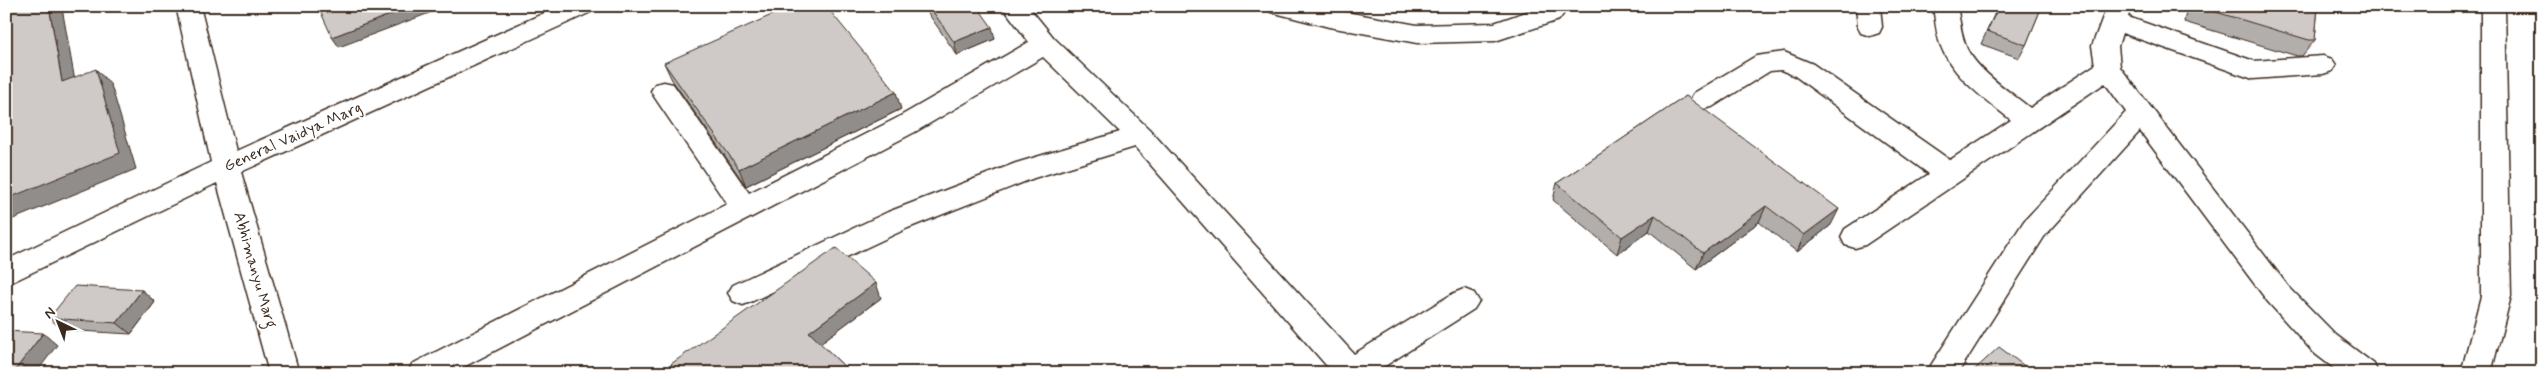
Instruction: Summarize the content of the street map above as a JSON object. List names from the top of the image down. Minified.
{"streets":{"street":["General Vaidya Marg","Abhimanyu Marg"]},"crossings":[["General Vaidya Marg","Abhimanyu Marg"]],"north":"top left"}
